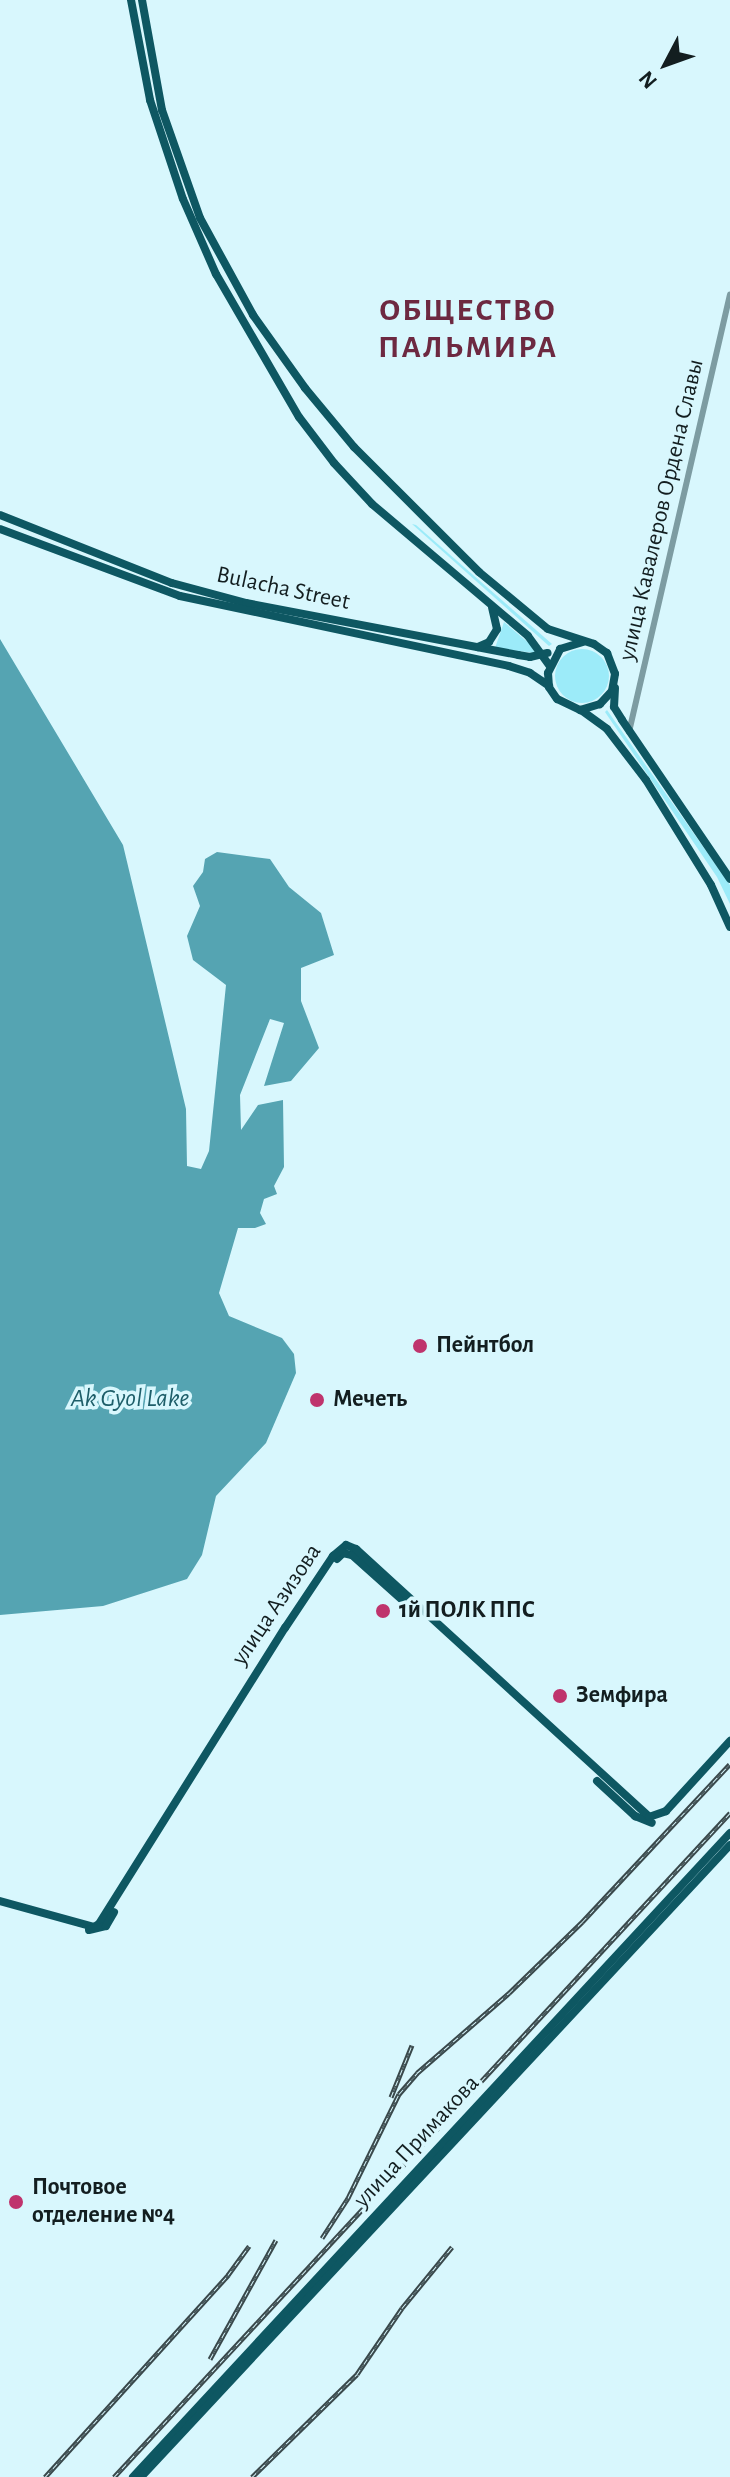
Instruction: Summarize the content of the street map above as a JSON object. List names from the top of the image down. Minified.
{"streets":{"main road":["Bulacha Street","улица Азизова","улица Примакова"],"street":["улица Кавалеров Ордена Славы"]},"districts":["ОБЩЕСТВО ПАЛЬМИРА"],"water":["Ak Gyol Lake"],"places":["Пейнтбол","Мечеть","1й ПОЛК ППС","Земфира","Почтовое отделение №4"],"north":"bottom left"}
